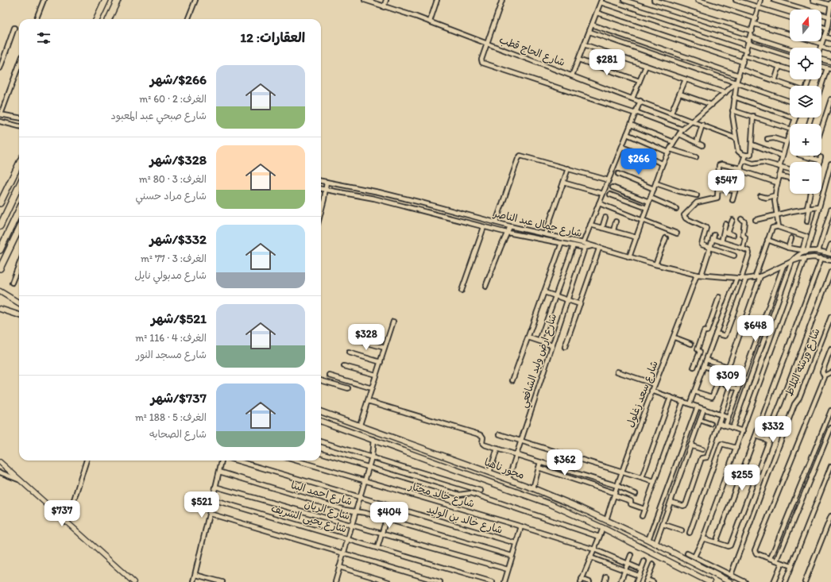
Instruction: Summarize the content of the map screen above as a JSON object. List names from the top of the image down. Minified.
{"streets":{"main road":["محور ناهيا"],"street":["شارع الحاج قطب","شارع جمال عبد الناصر","شارع ارض وليد الشافعي","شارع ورشه البلاط","شارع سعد زغلول","شارع احمد البنا","شارع خالد مختار","شارع الريان","شارع يحيى الشريف","شارع خالد بن الوليد"]},"crossings":[["شارع جمال عبد الناصر","شارع ارض وليد الشافعي"],["شارع ارض وليد الشافعي","محور ناهيا"],["شارع سعد زغلول","محور ناهيا"]],"north":"top","page":{"map_buttons":["+","−"],"heading":"العقارات: 12","price":["$281","$266","$547","$648","$328","$309","$332","$362","$255","$521","$737","$404"],"list":[{"name":"$266/شهر","note":"الغرف: 2 · 60 m² · شارع صبحي عبد المعبود"},{"name":"$328/شهر","note":"الغرف: 3 · 80 m² · شارع مراد حسني"},{"name":"$332/شهر","note":"الغرف: 3 · 77 m² · شارع مدبولي نايل"},{"name":"$521/شهر","note":"الغرف: 4 · 116 m² · شارع مسجد النور"},{"name":"$737/شهر","note":"الغرف: 5 · 188 m² · شارع الصحابه"}]}}
